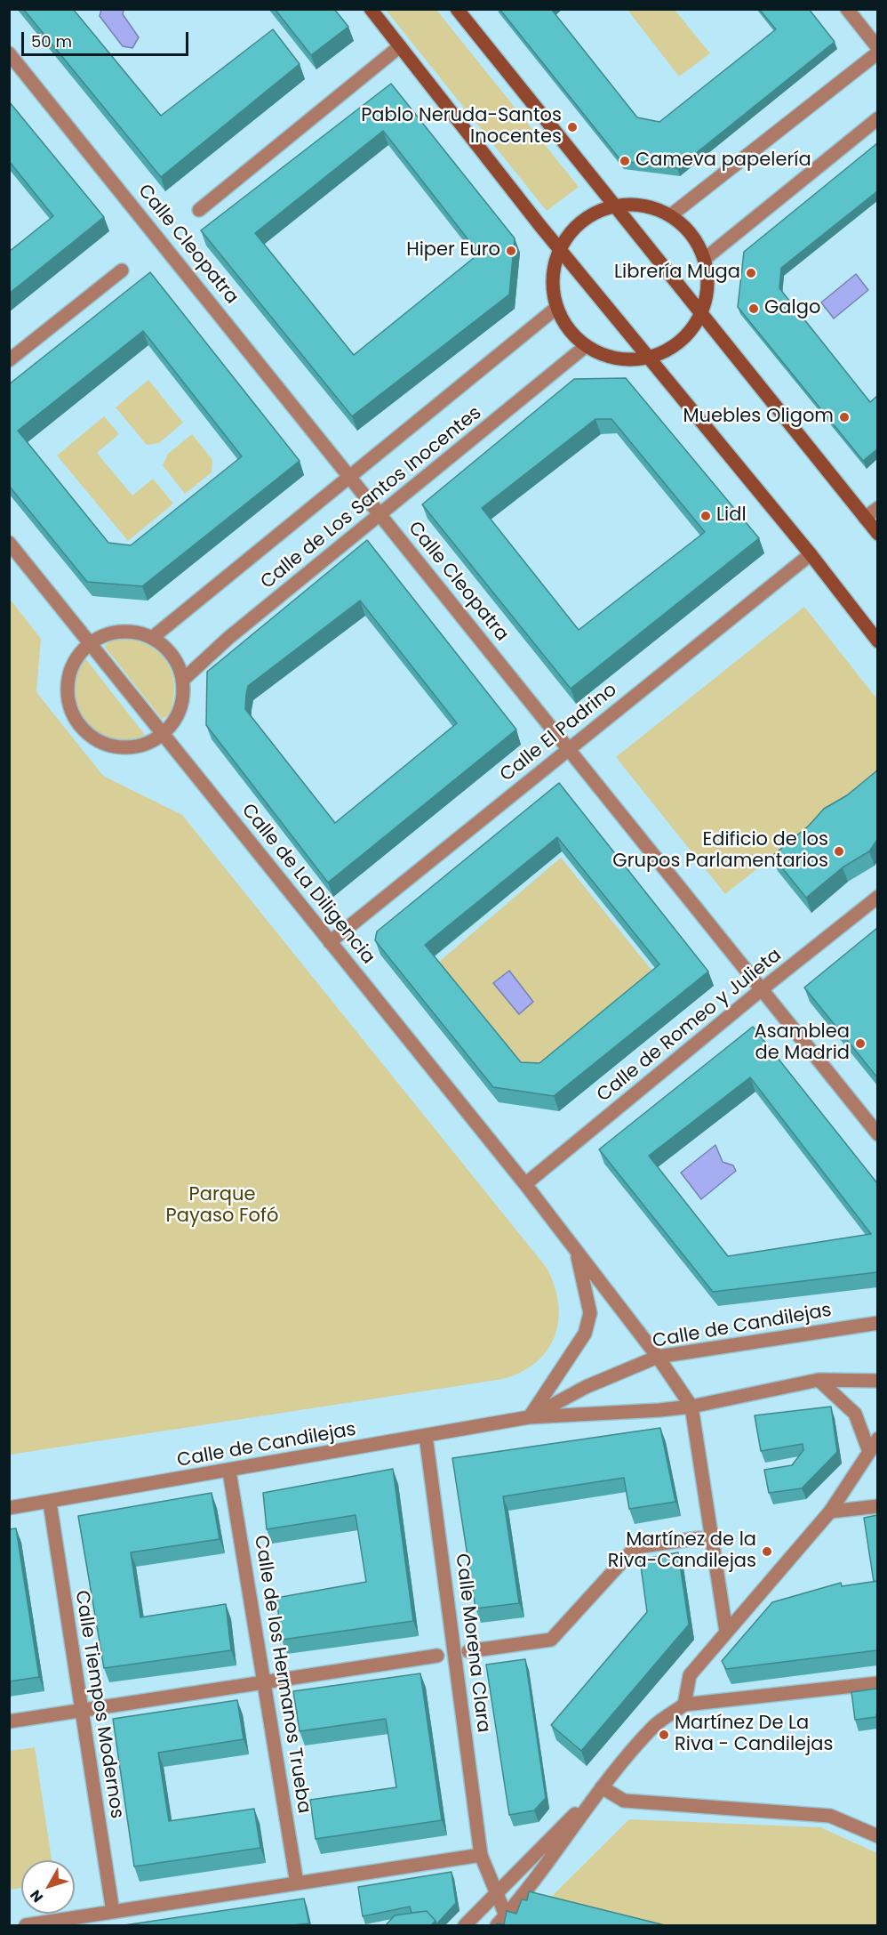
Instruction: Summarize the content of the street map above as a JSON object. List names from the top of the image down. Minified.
{"streets":{"street":["Calle Cleopatra","Calle de Los Santos Inocentes","Calle El Padrino","Calle de La Diligencia","Calle de Romeo y Julieta","Calle de Candilejas","Calle Morena Clara","Calle de los Hermanos Trueba","Calle Tiempos Modernos"]},"crossings":[["Calle Cleopatra","Calle de Los Santos Inocentes"],["Calle Cleopatra","Calle El Padrino"],["Calle Cleopatra","Calle de Romeo y Julieta"],["Calle El Padrino","Calle de La Diligencia"],["Calle de La Diligencia","Calle de Romeo y Julieta"],["Calle de La Diligencia","Calle de Candilejas"],["Calle de Candilejas","Calle Morena Clara"],["Calle de Candilejas","Calle de los Hermanos Trueba"],["Calle de Candilejas","Calle Tiempos Modernos"]],"parks":["Parque Payaso Fofó"],"places":["Pablo Neruda-Santos Inocentes","Cameva papelería","Hiper Euro","Librería Muga","Galgo","Muebles Oligom","Lidl","Edificio de los Grupos Parlamentarios","Asamblea de Madrid","Martínez de la Riva-Candilejas","Martínez De La Riva - Candilejas"],"scale_bar":"50 m","north":"bottom left"}
